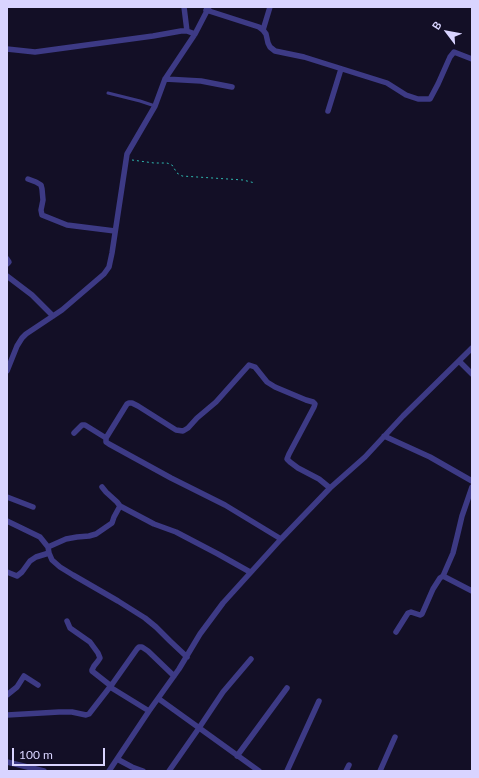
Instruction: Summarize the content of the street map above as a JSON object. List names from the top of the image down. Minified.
{"scale_bar":"100 m","north":"top left"}
